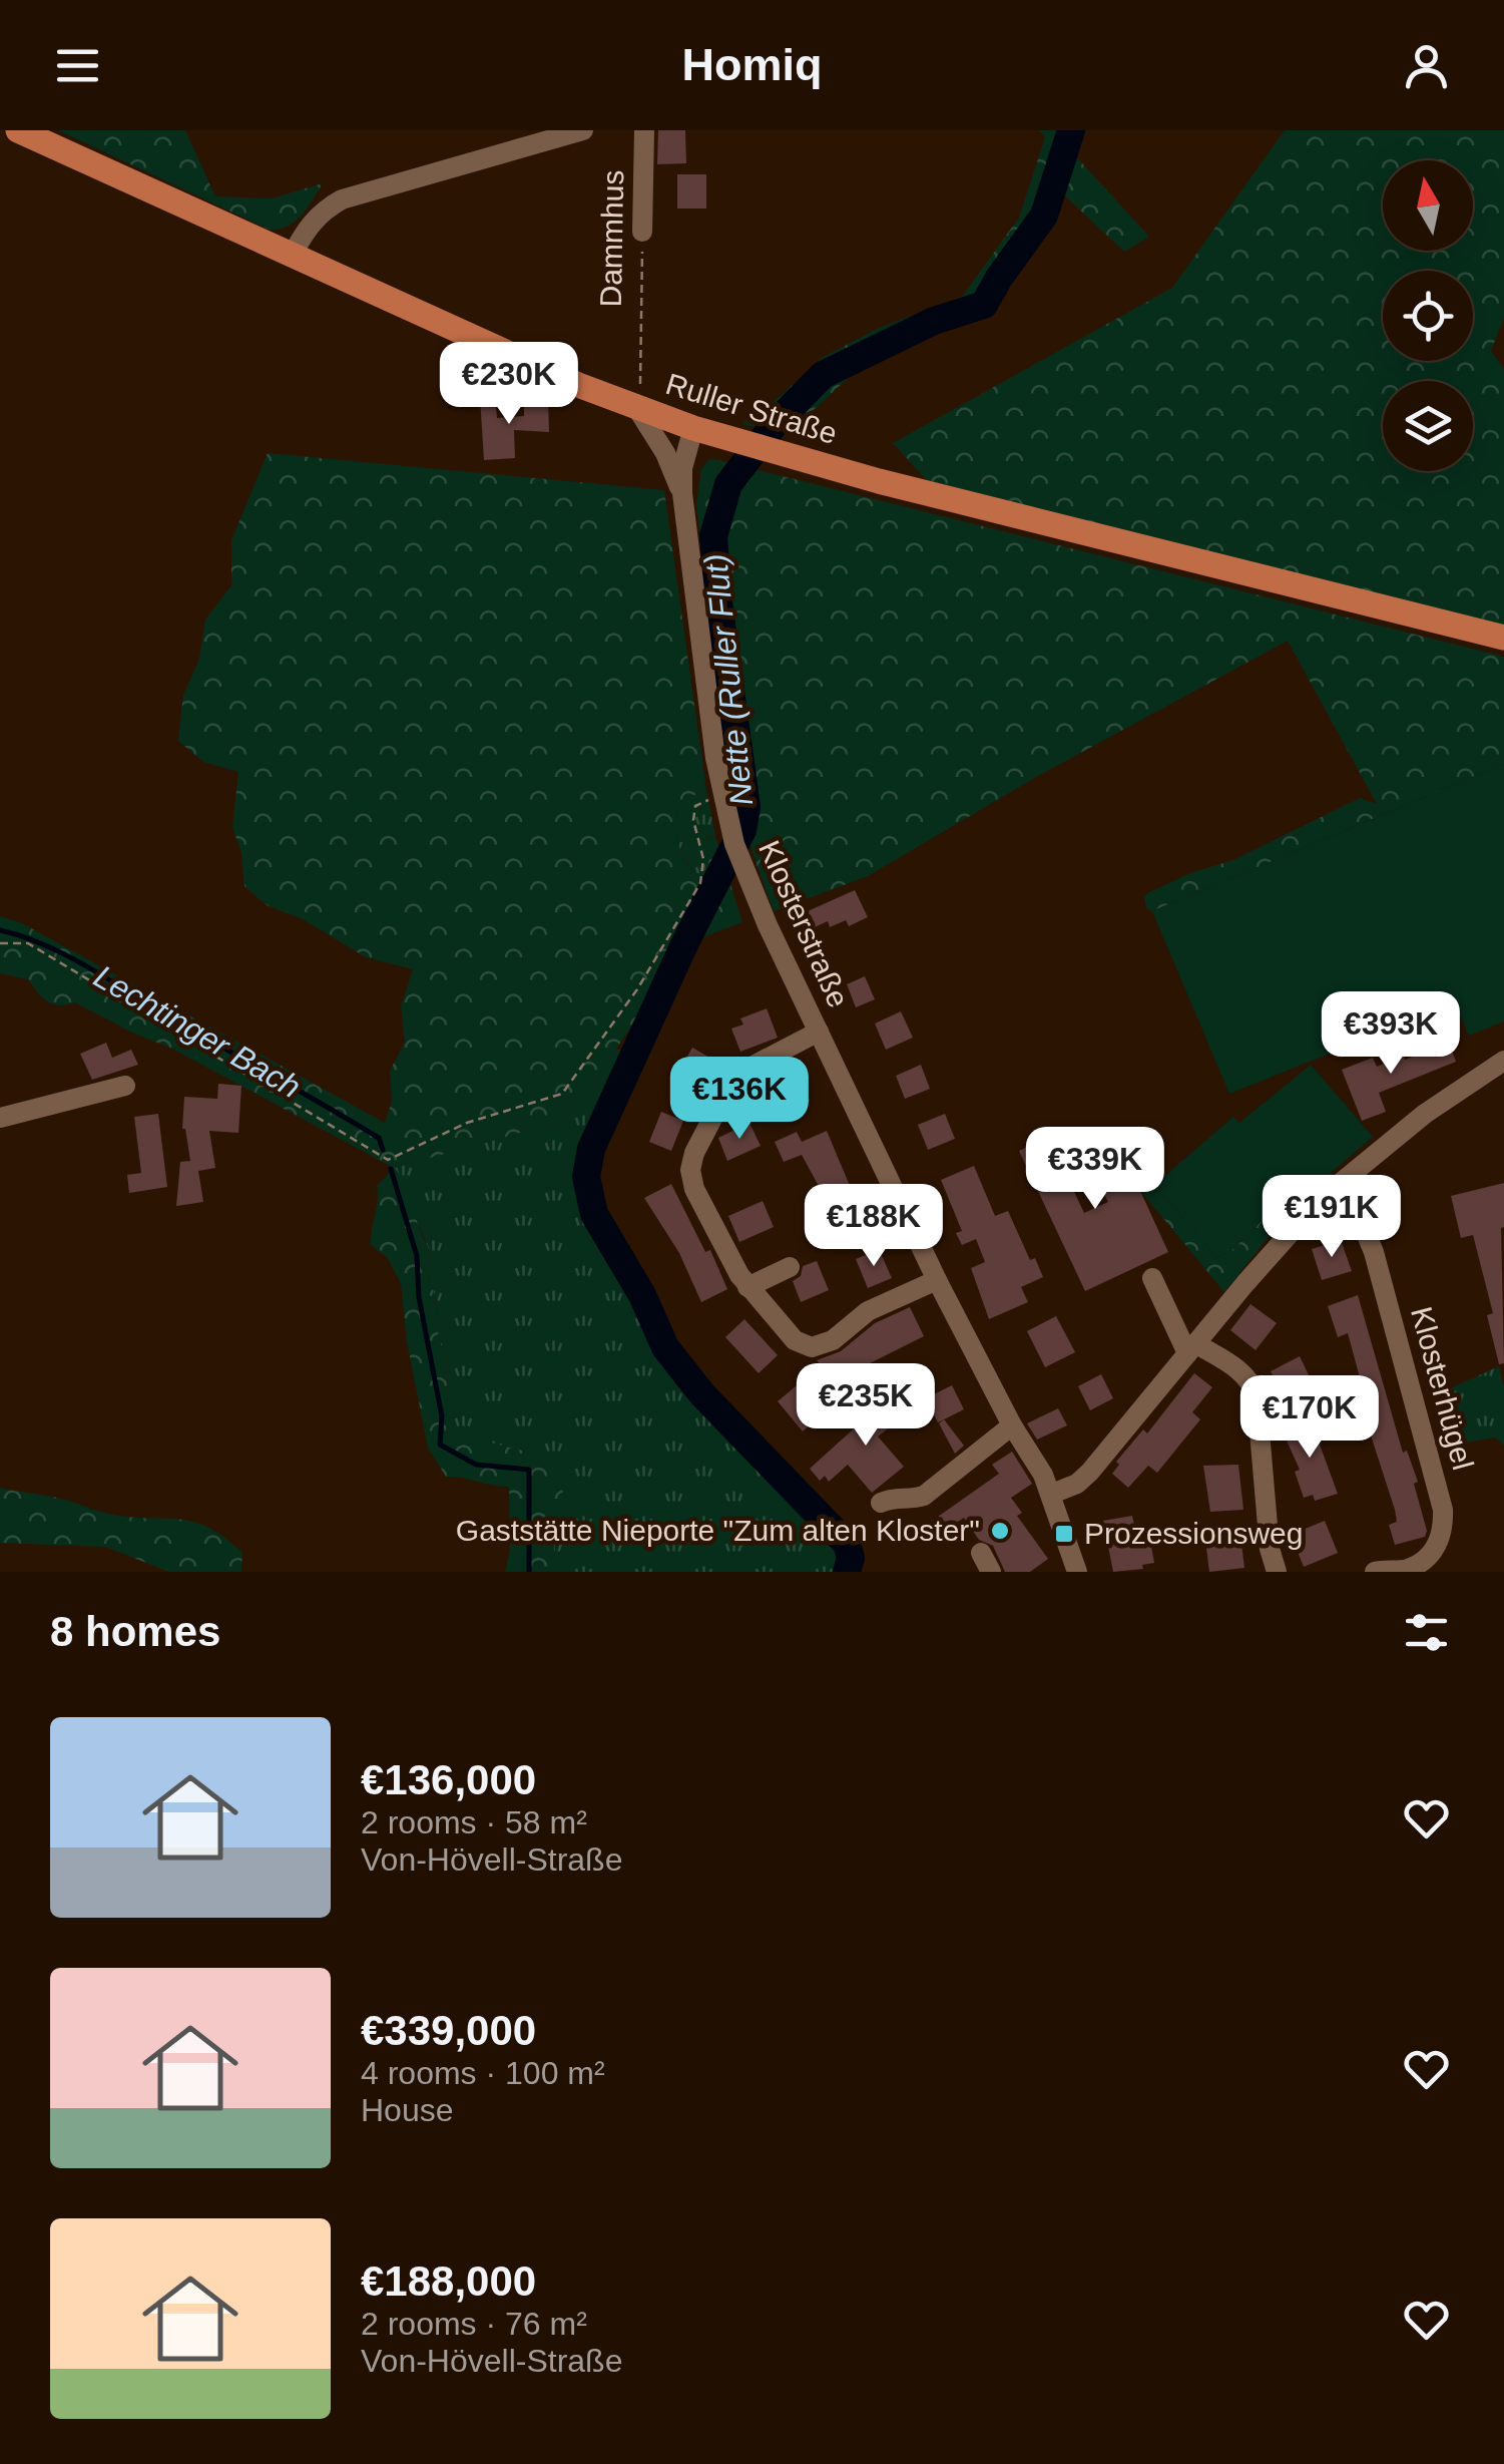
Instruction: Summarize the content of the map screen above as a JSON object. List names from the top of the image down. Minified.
{"streets":{"main road":["Ruller Straße"],"street":["Dammhus","Klosterstraße","Klosterhügel"]},"crossings":[["Dammhus","Ruller Straße"],["Dammhus","Klosterstraße"],["Ruller Straße","Klosterstraße"]],"water":["Nette (Ruller Flut)","Lechtinger Bach"],"places":{"other":["Gaststätte Nieporte \"Zum alten Kloster\""],"transit":["Prozessionsweg"]},"north":"top","page":{"header":"Homiq","price":["€230K","€393K","€136K","€339K","€191K","€188K","€235K","€170K"],"heading":"8 homes","list":[{"name":"€136,000","note":"2 rooms · 58 m² · Von-Hövell-Straße"},{"name":"€339,000","note":"4 rooms · 100 m² · House"},{"name":"€188,000","note":"2 rooms · 76 m² · Von-Hövell-Straße"}]}}
